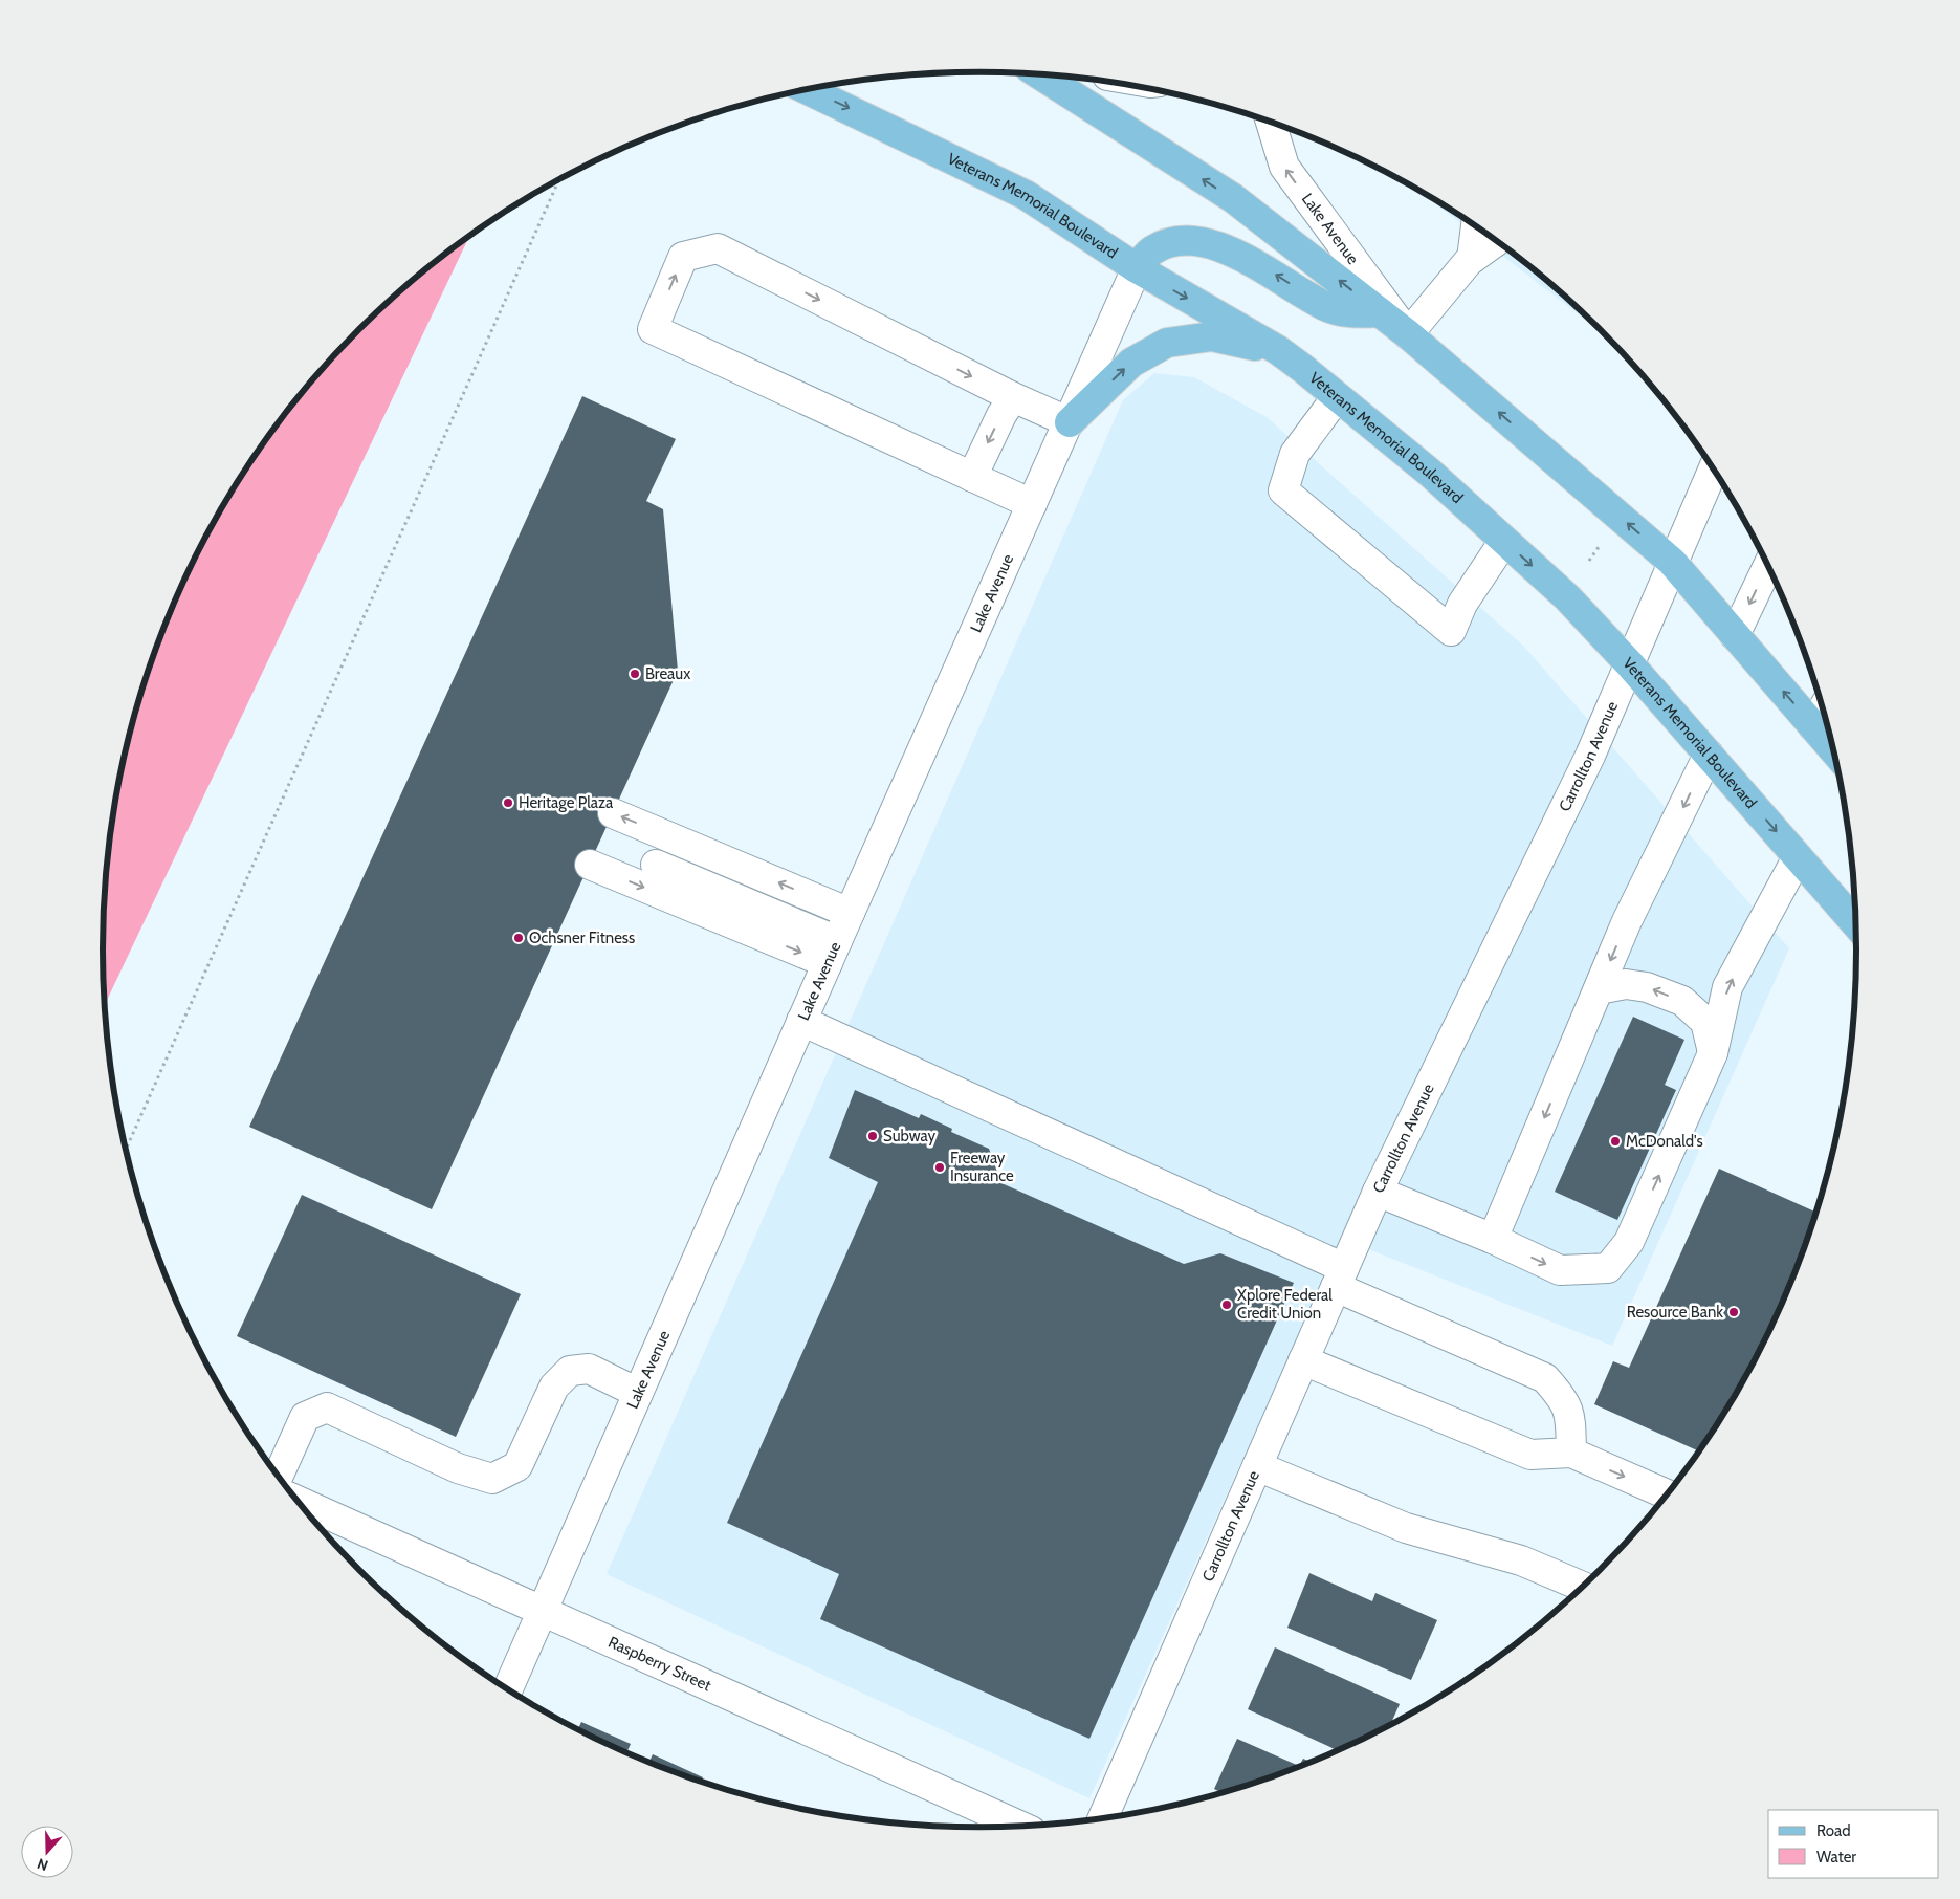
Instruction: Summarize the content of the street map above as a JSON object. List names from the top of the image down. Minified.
{"streets":{"main road":["Veterans Memorial Boulevard"],"street":["Lake Avenue","Carrollton Avenue","Raspberry Street"]},"crossings":[["Veterans Memorial Boulevard","Lake Avenue"],["Veterans Memorial Boulevard","Carrollton Avenue"],["Lake Avenue","Raspberry Street"]],"places":["Breaux","Heritage Plaza","Ochsner Fitness","Subway","McDonald's","Freeway Insurance","Xplore Federal Credit Union","Resource Bank"],"legend":["Road","Water"],"north":"bottom"}
